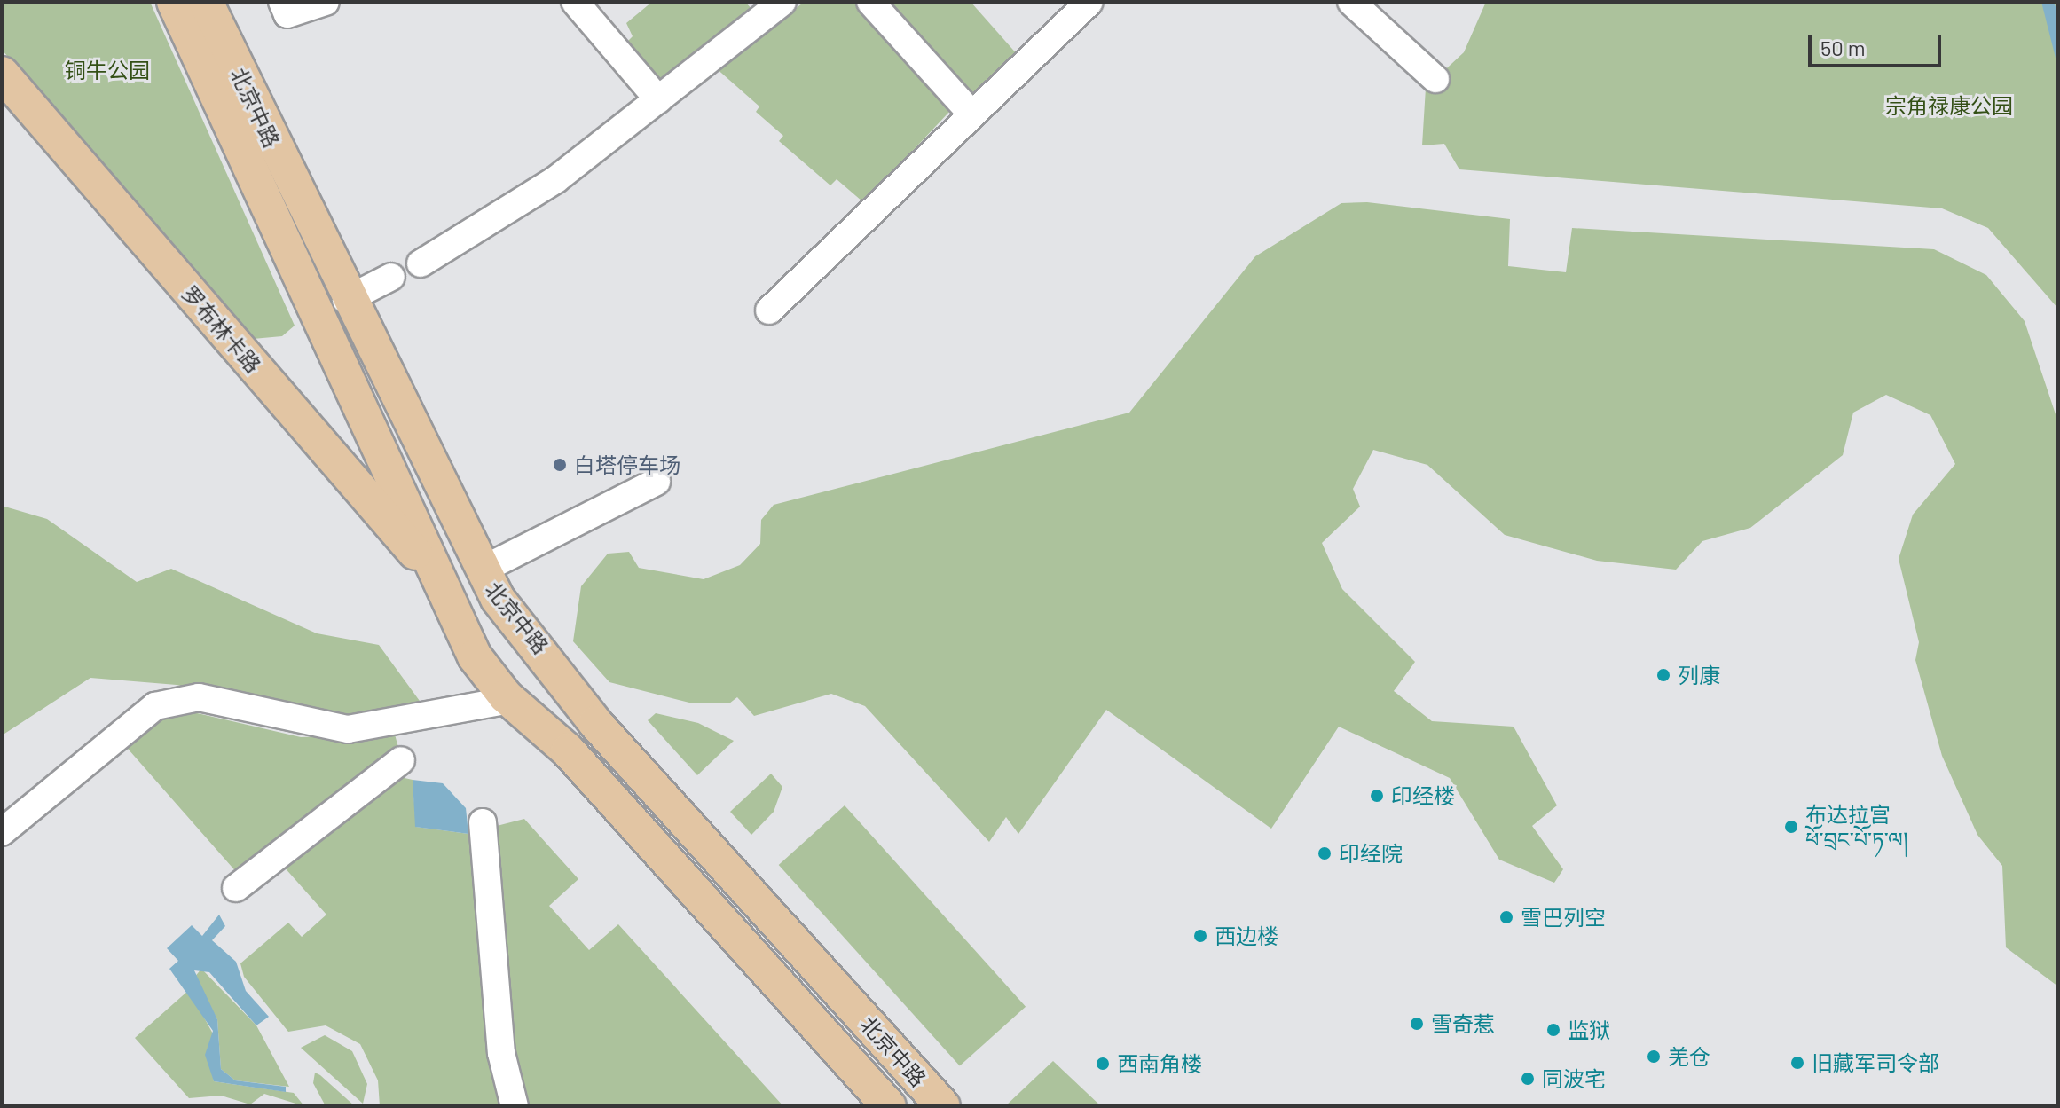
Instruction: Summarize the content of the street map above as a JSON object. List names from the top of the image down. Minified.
{"streets":{"main road":["北京中路","罗布林卡路"]},"crossings":[["北京中路","罗布林卡路"]],"parks":["铜牛公园","宗角禄康公园"],"places":["白塔停车场","列康","印经楼","布达拉宫 ཕོ་བྲང་པོ་ཏ་ལ།","印经院","雪巴列空","西边楼","雪奇惹","监狱","羌仓","旧藏军司令部","西南角楼","同波宅"],"scale_bar":"50 m"}
